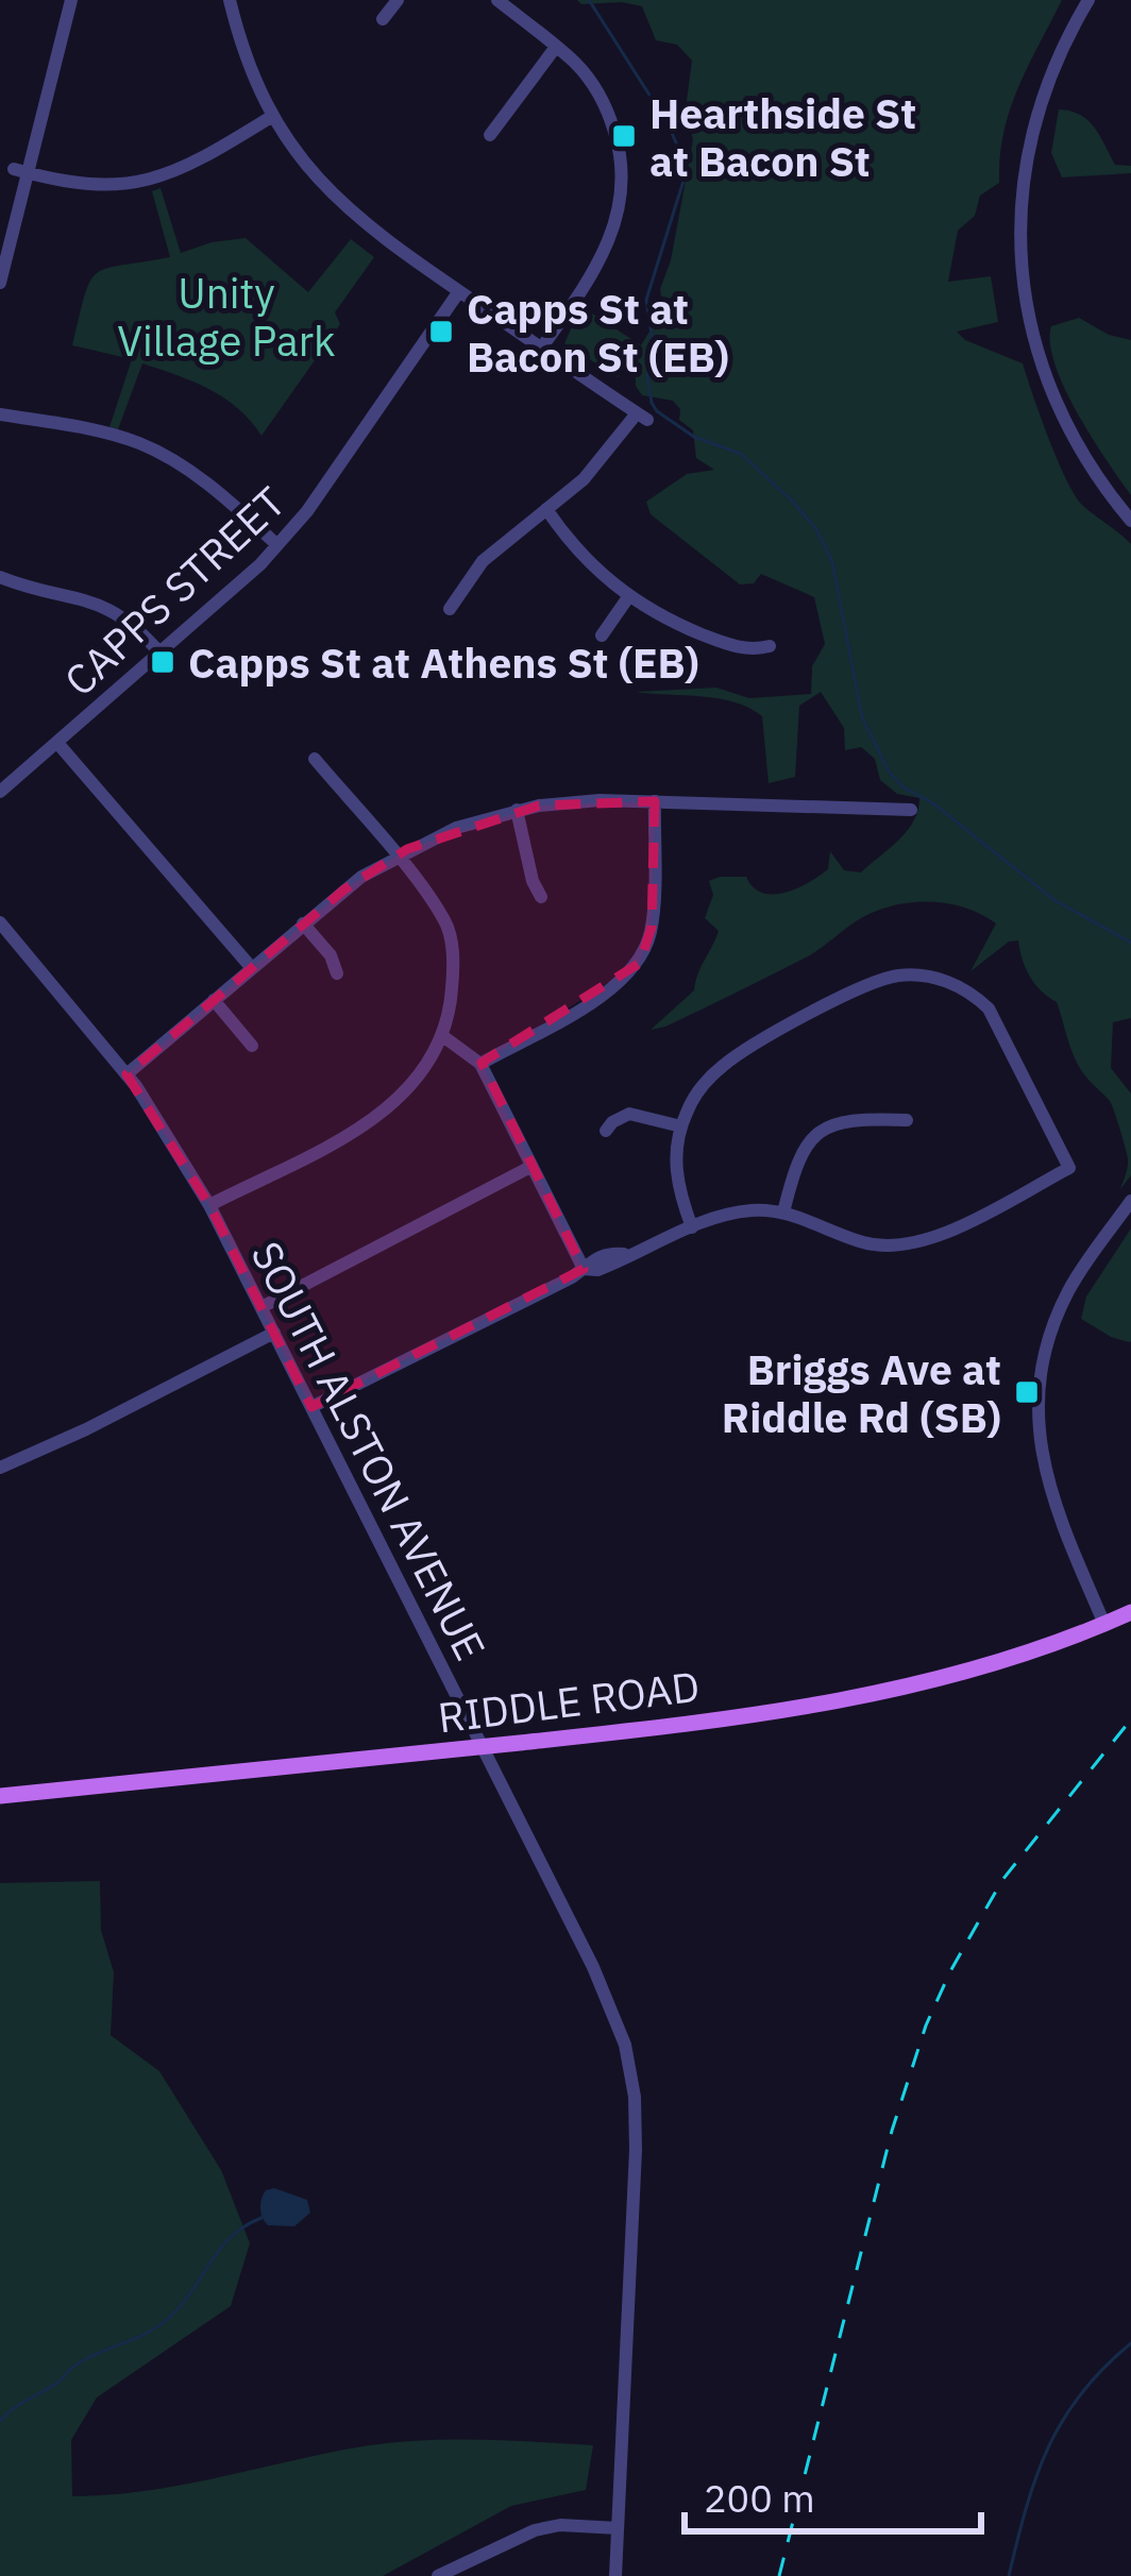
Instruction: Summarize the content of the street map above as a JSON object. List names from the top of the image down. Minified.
{"streets":{"main road":["RIDDLE ROAD"],"street":["CAPPS STREET","SOUTH ALSTON AVENUE"]},"crossings":[["SOUTH ALSTON AVENUE","RIDDLE ROAD"]],"parks":["Unity Village Park"],"places":{"transit":["Hearthside St at Bacon St","Capps St at Bacon St (EB)","Capps St at Athens St (EB)","Briggs Ave at Riddle Rd (SB)"]},"scale_bar":"200 m"}
